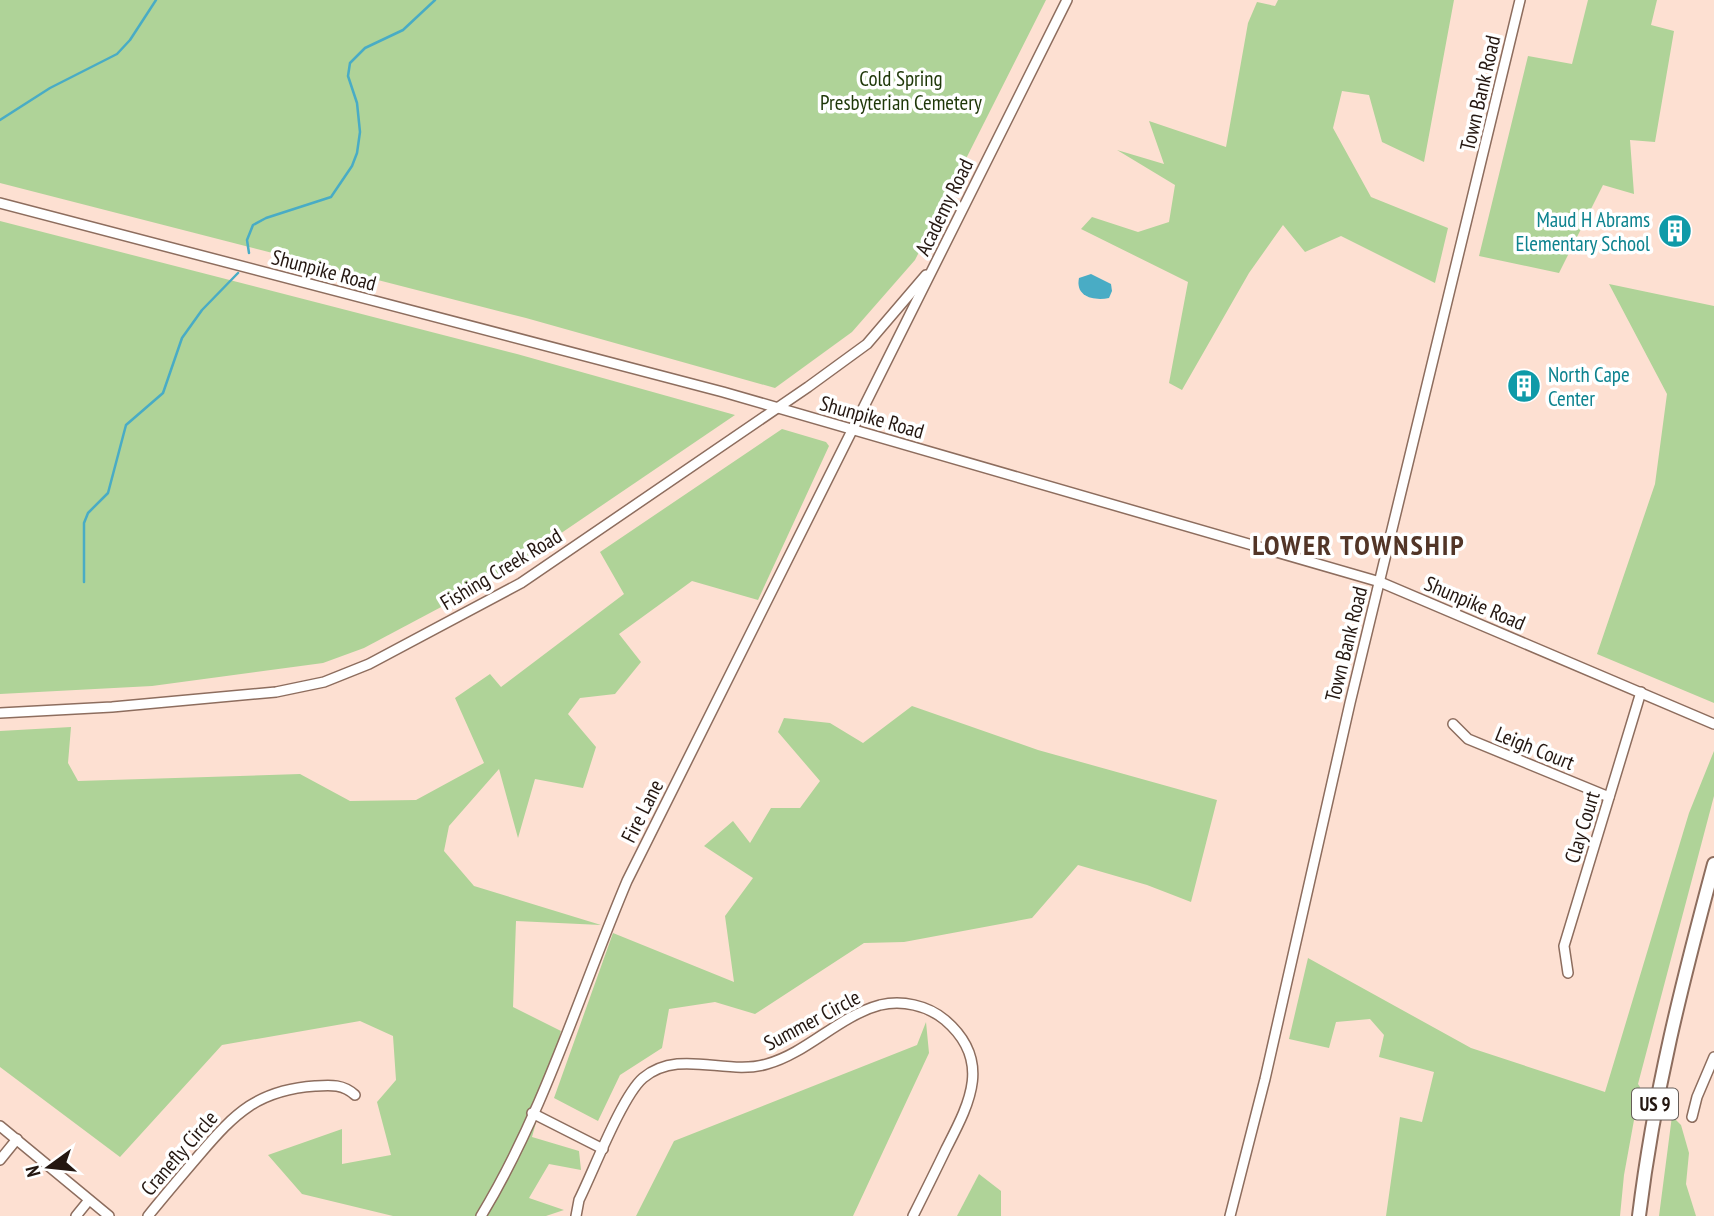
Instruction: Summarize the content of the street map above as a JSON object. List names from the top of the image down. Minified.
{"streets":{"highway":["US 9"],"street":["Town Bank Road","Academy Road","Shunpike Road","Fishing Creek Road","Leigh Court","Fire Lane","Clay Court","Summer Circle","Cranefly Circle"]},"crossings":[["Town Bank Road","Shunpike Road"],["Academy Road","Shunpike Road"],["Academy Road","Fishing Creek Road"],["Academy Road","Fire Lane"],["Shunpike Road","Fishing Creek Road"],["Shunpike Road","Fire Lane"],["Shunpike Road","Clay Court"],["Leigh Court","Clay Court"]],"districts":["LOWER TOWNSHIP"],"parks":["Cold Spring Presbyterian Cemetery"],"places":{"building":["Maud H Abrams Elementary School","North Cape Center"]},"north":"left"}
